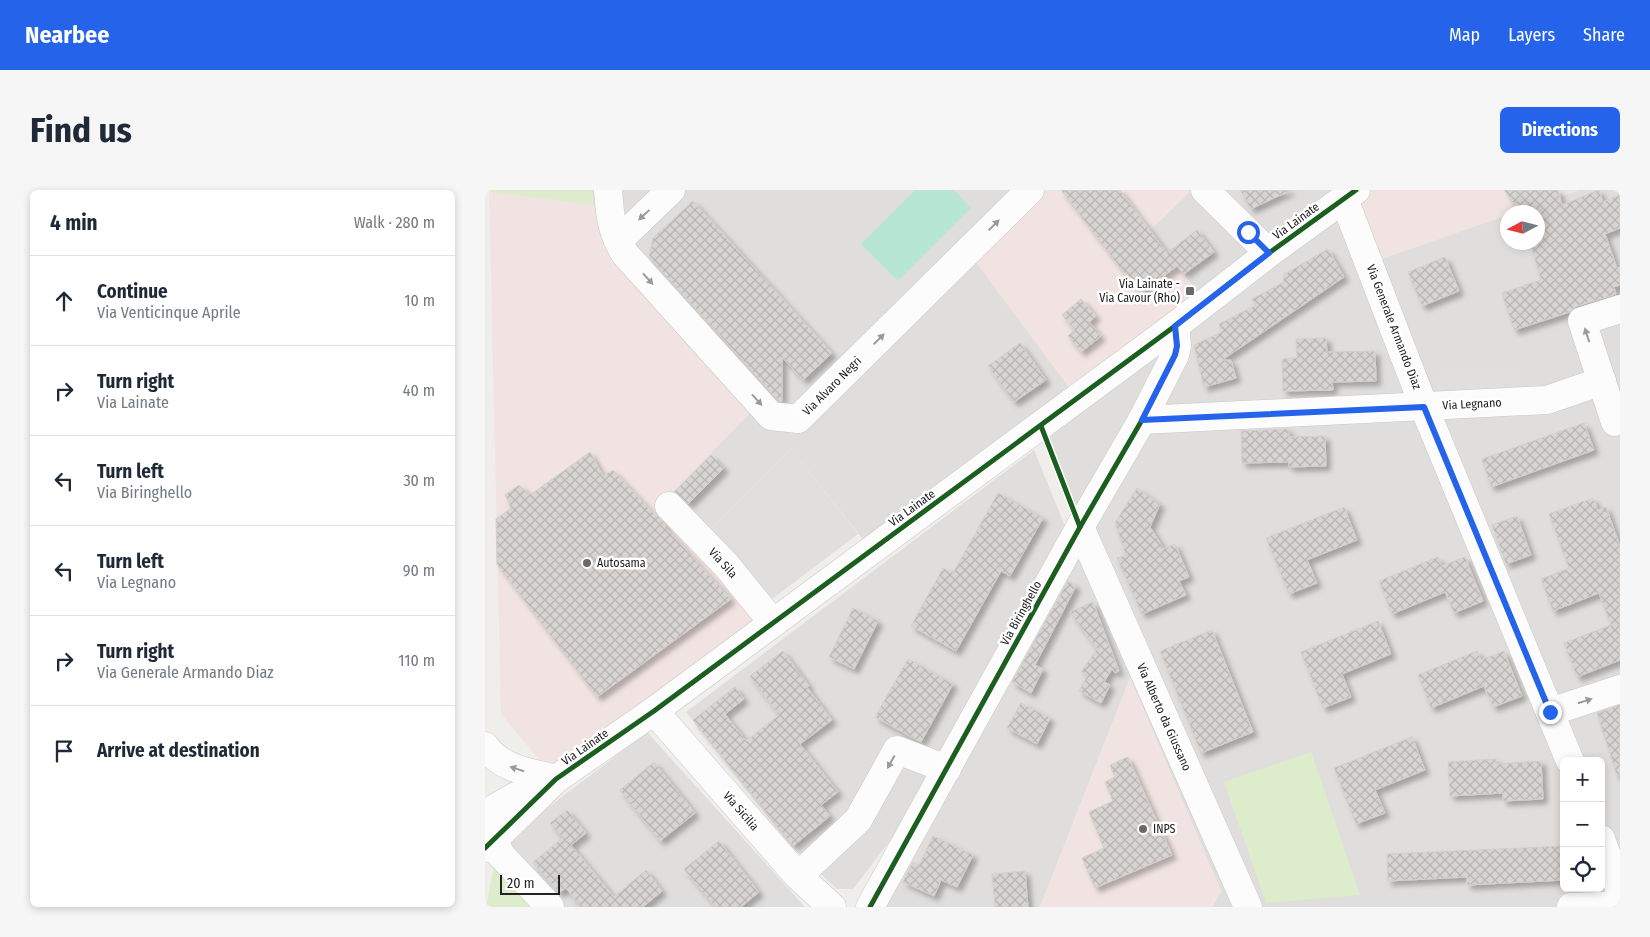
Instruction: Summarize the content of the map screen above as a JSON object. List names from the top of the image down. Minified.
{"streets":{"street":["Via Lainate","Via Generale Armando Diaz","Via Alvaro Negri","Via Legnano","Via Sila","Via Biringhello","Via Alberto da Giussano","Via Sicilia"]},"crossings":[["Via Lainate","Via Generale Armando Diaz"],["Via Lainate","Via Sila"],["Via Lainate","Via Biringhello"],["Via Lainate","Via Sicilia"],["Via Generale Armando Diaz","Via Legnano"],["Via Legnano","Via Biringhello"],["Via Biringhello","Via Alberto da Giussano"]],"places":{"transit":["Via Lainate - Via Cavour (Rho)"],"other":["Autosama","INPS"]},"scale_bar":"20 m","north":"left","page":{"header":"Nearbee","nav":["Map","Layers","Share"],"buttons":"Directions","title":"Find us","heading":["4 min","Walk · 280 m"],"list":[["Continue","Via Venticinque Aprile","10 m"],["Turn right","Via Lainate","40 m"],["Turn left","Via Biringhello","30 m"],["Turn left","Via Legnano","90 m"],["Turn right","Via Generale Armando Diaz","110 m"],"Arrive at destination"],"map_buttons":["+","−"],"scale":"20 m"}}
